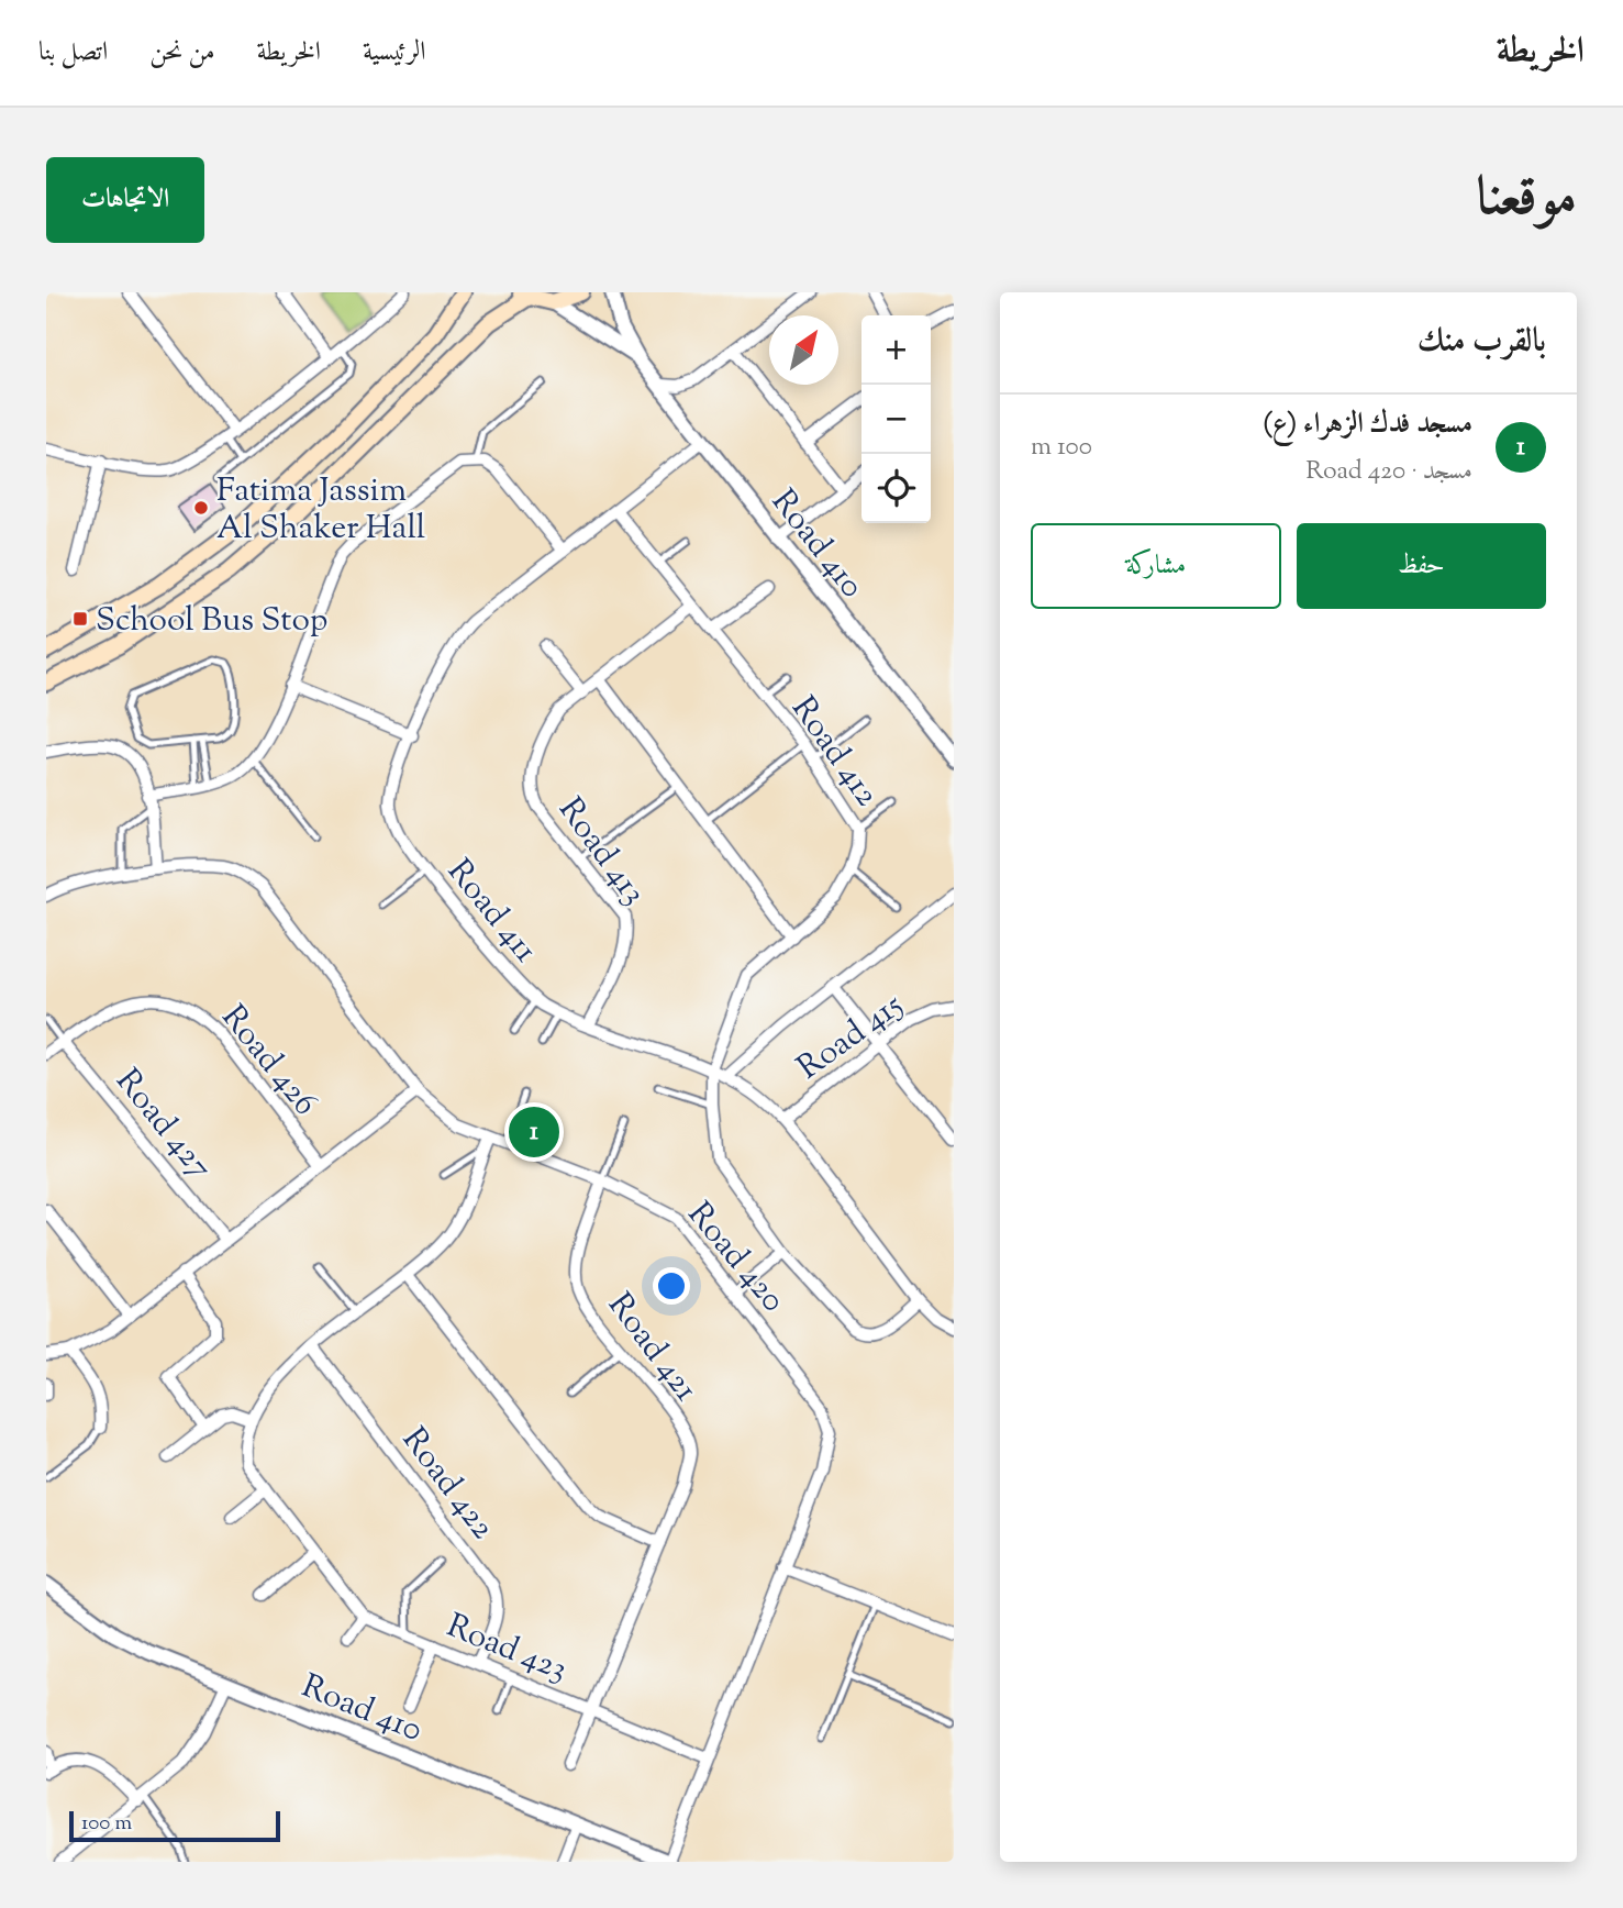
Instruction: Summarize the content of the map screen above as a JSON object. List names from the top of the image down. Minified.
{"streets":{"street":["Road 410","Road 412","Road 413","Road 411","Road 415","Road 426","Road 427","Road 420","Road 421","Road 422","Road 423"]},"crossings":[["Road 410","Road 411"],["Road 410","Road 420"],["Road 412","Road 413"],["Road 412","Road 411"],["Road 413","Road 411"],["Road 411","Road 415"],["Road 426","Road 427"],["Road 420","Road 421"],["Road 420","Road 423"],["Road 421","Road 423"],["Road 422","Road 423"]],"places":{"other":["Fatima Jassim Al Shaker Hall"],"transit":["School Bus Stop"]},"scale_bar":"100 m","north":"top right","page":{"header":"الخريطة","nav":["الرئيسية","الخريطة","من نحن","اتصل بنا"],"title":"موقعنا","buttons":["الاتجاهات",["حفظ","مشاركة"]],"heading":"بالقرب منك","map_buttons":["+","−"],"list":[{"mark":"1","name":"مسجد فدك الزهراء (ع)","note":"مسجد · Road 420","value":"100 m"}],"pins":"1","scale":"100 m"}}
